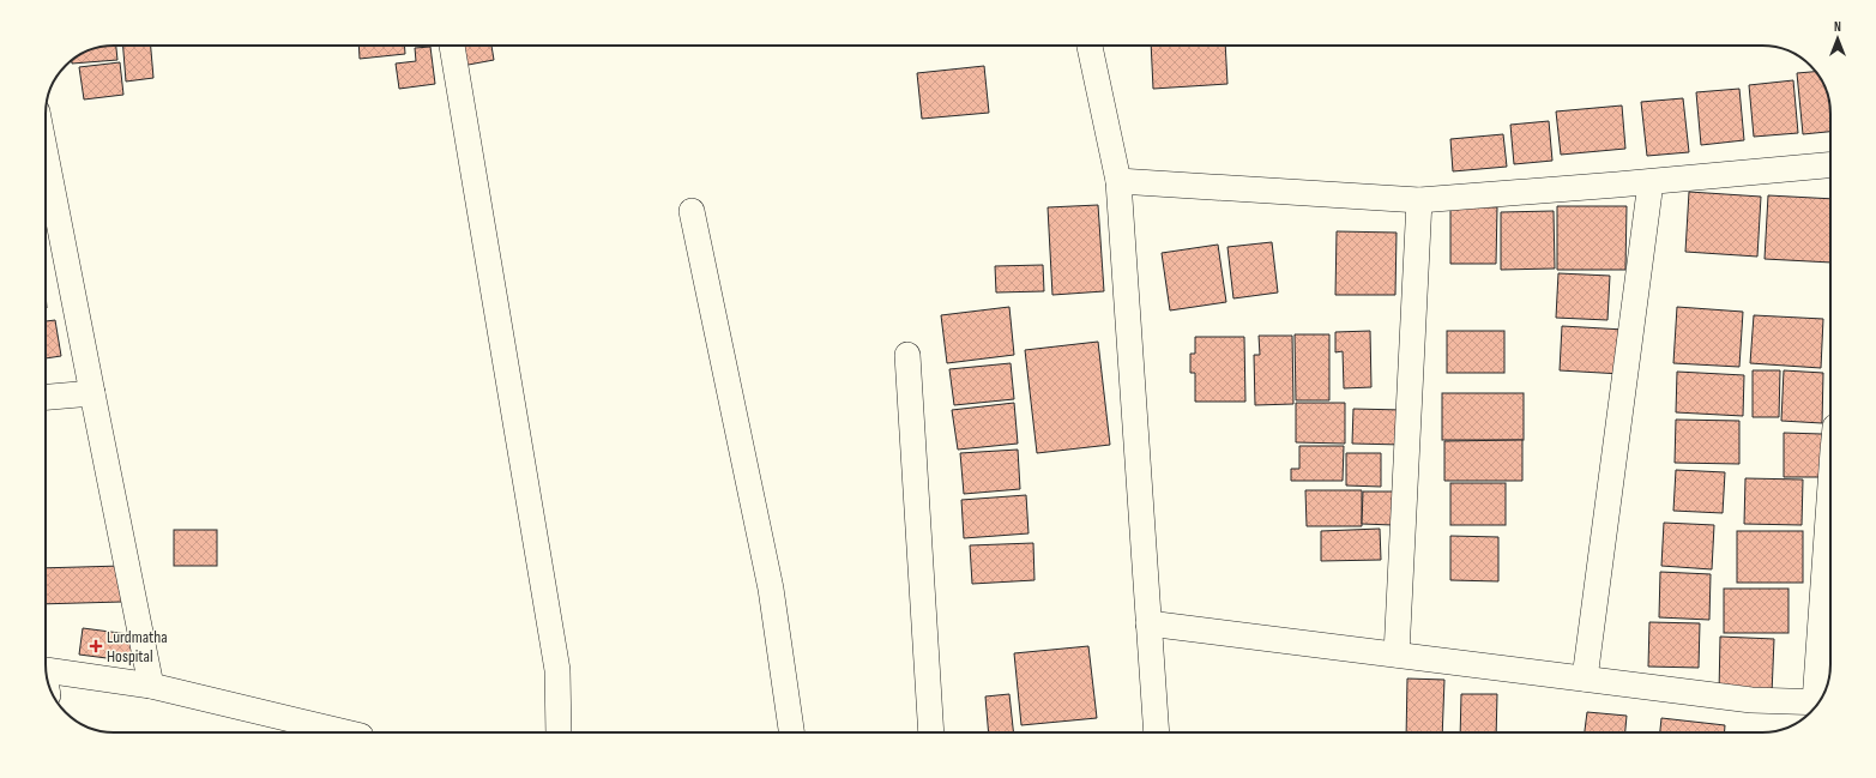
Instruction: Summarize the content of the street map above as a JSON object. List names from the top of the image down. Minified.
{"places":{"health":["Lurdmatha Hospital"]},"north":"top"}
